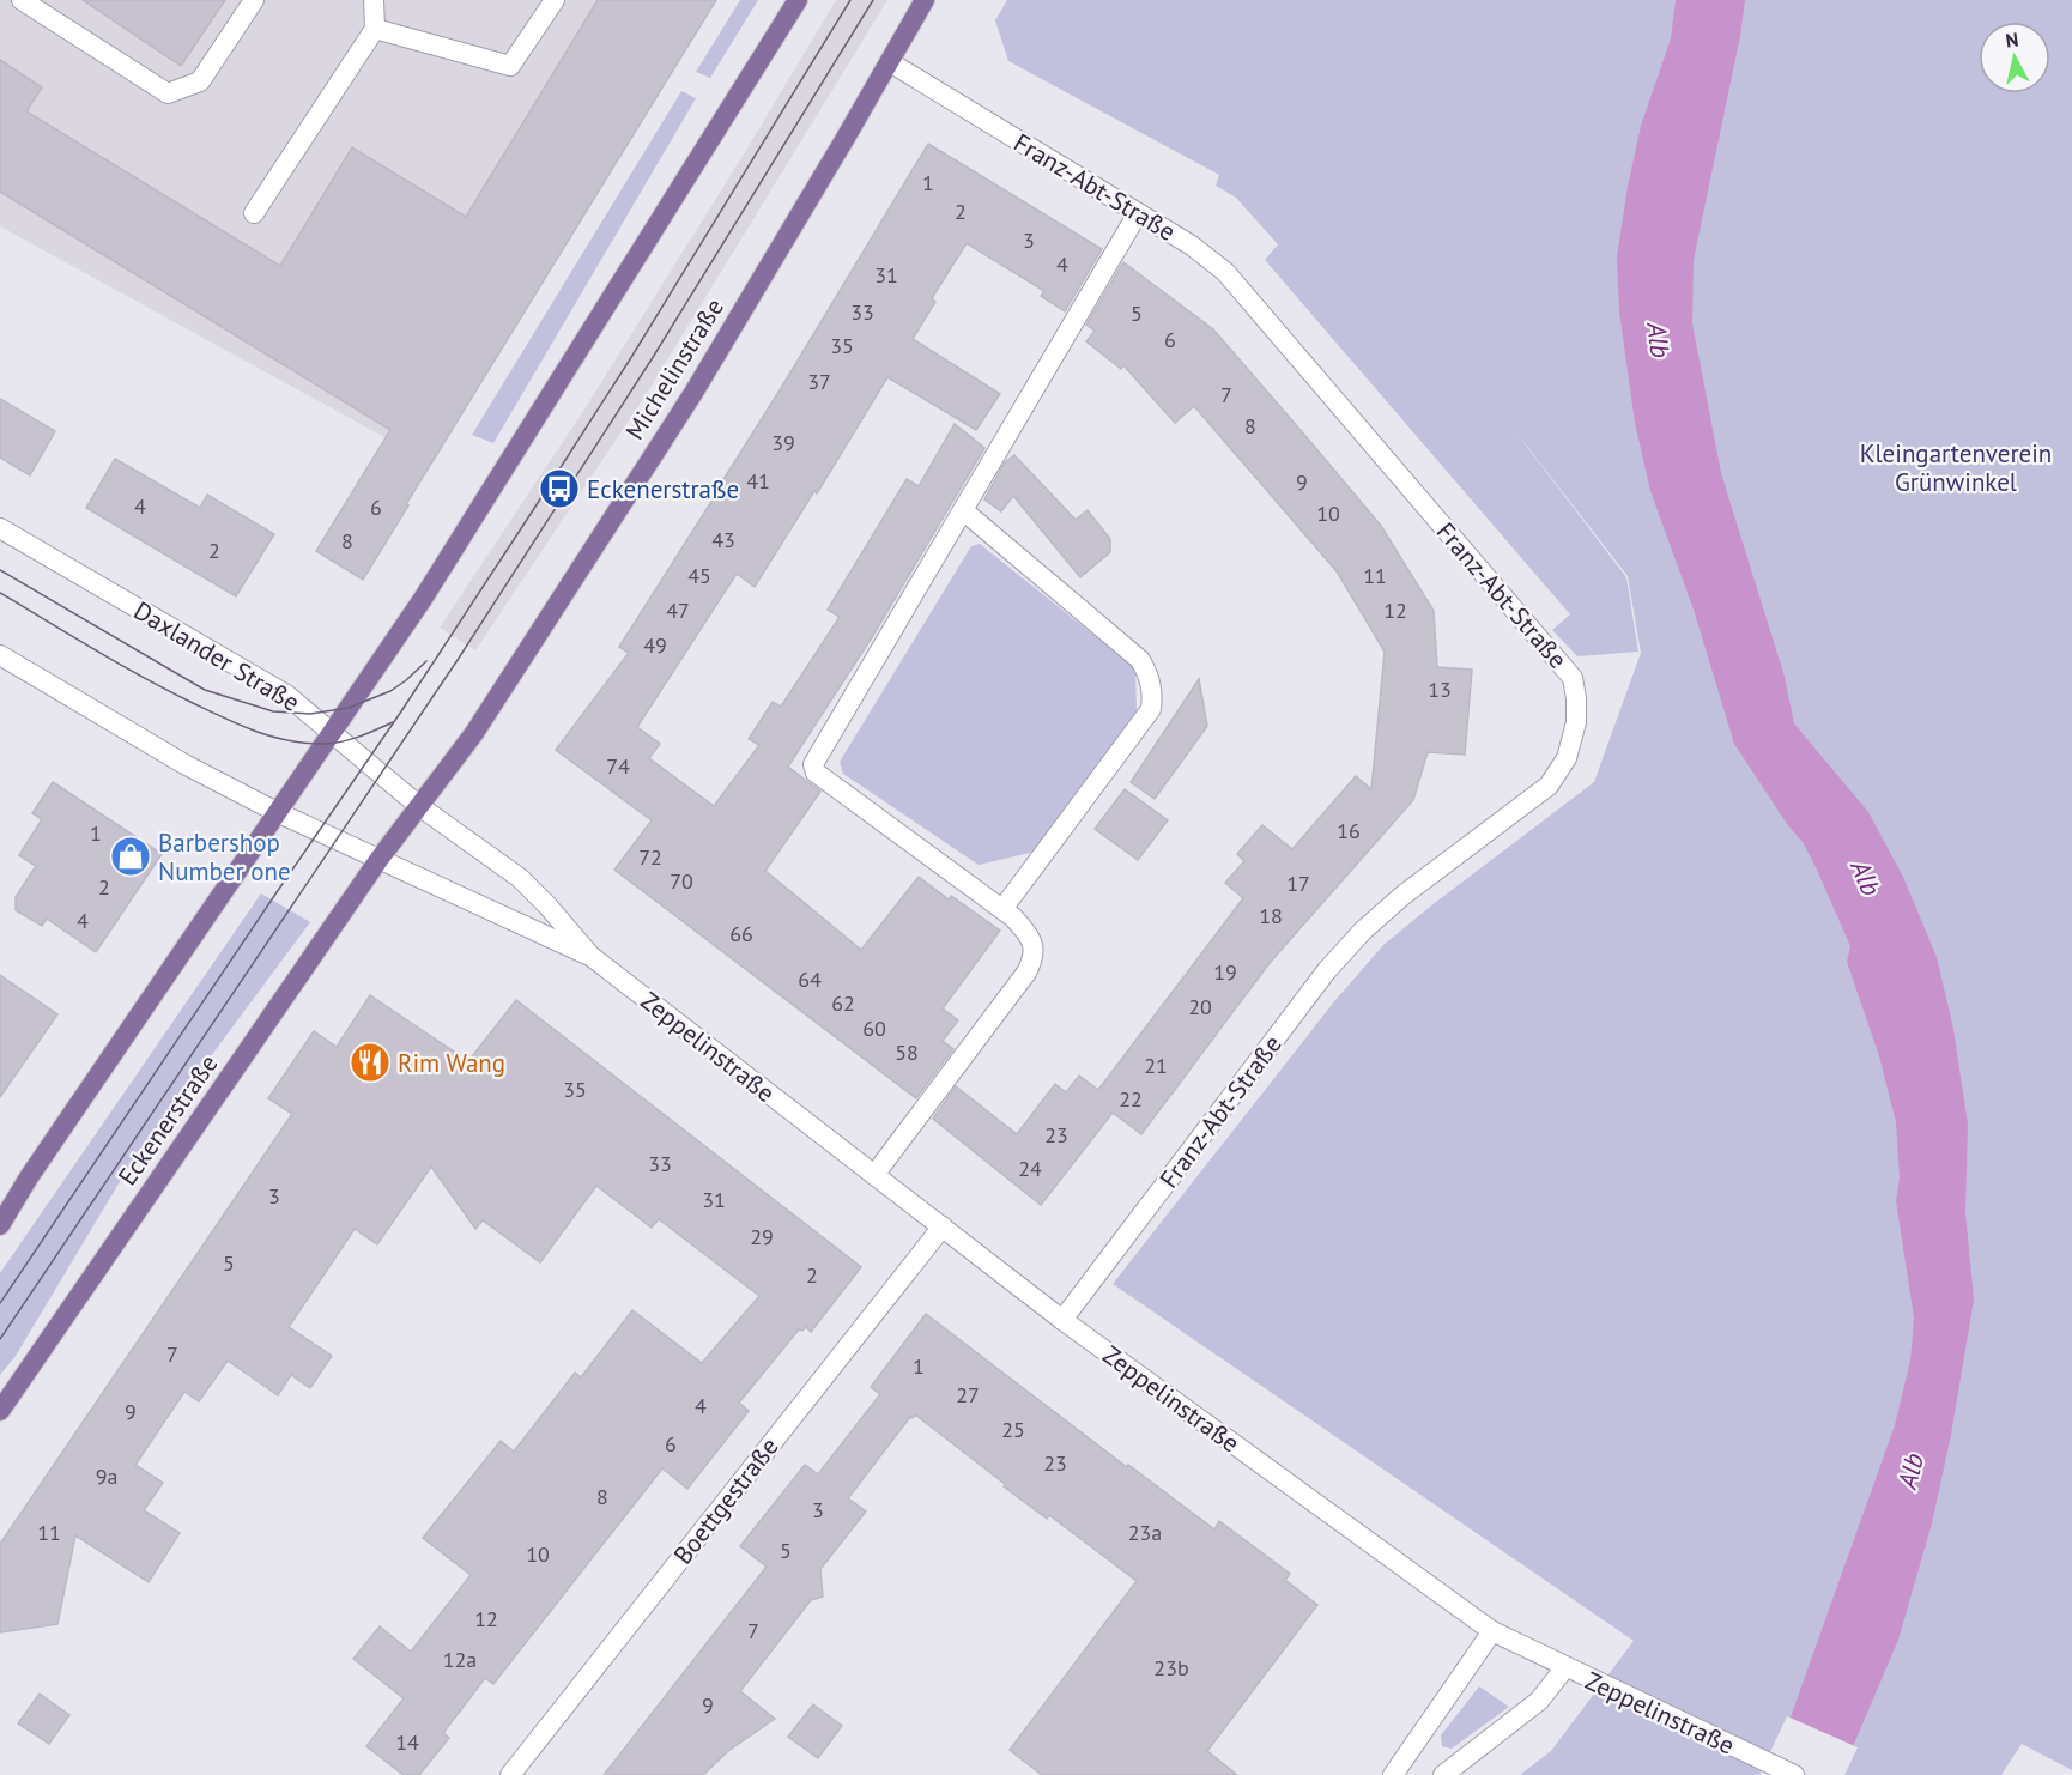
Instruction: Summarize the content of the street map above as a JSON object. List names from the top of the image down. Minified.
{"streets":{"main road":["Michelinstraße","Eckenerstraße"],"street":["Franz-Abt-Straße","Daxlander Straße","Zeppelinstraße","Boettgestraße"]},"crossings":[["Franz-Abt-Straße","Michelinstraße"],["Franz-Abt-Straße","Zeppelinstraße"],["Michelinstraße","Daxlander Straße"],["Michelinstraße","Zeppelinstraße"],["Michelinstraße","Eckenerstraße"],["Daxlander Straße","Zeppelinstraße"],["Zeppelinstraße","Eckenerstraße"],["Zeppelinstraße","Boettgestraße"]],"water":["Alb"],"parks":["Kleingartenverein Grünwinkel"],"places":{"bus stop":["Eckenerstraße"],"shop":["Barbershop Number one"],"restaurant":["Rim Wang"]},"house_numbers":["1","2","3","4","31","33","5","6","35","37","7","8","39","41","9","4","6","10","43","8","2","45","11","47","12","49","13","74","16","1","72","70","17","2","18","4","66","19","64","62","20","60","58","21","35","22","23","33","24","3","31","29","5","2","7","1","27","4","9","25","6","23","9a","8","3","11","23a","5","10","12","7","12a","23b","9","14"],"north":"top"}
